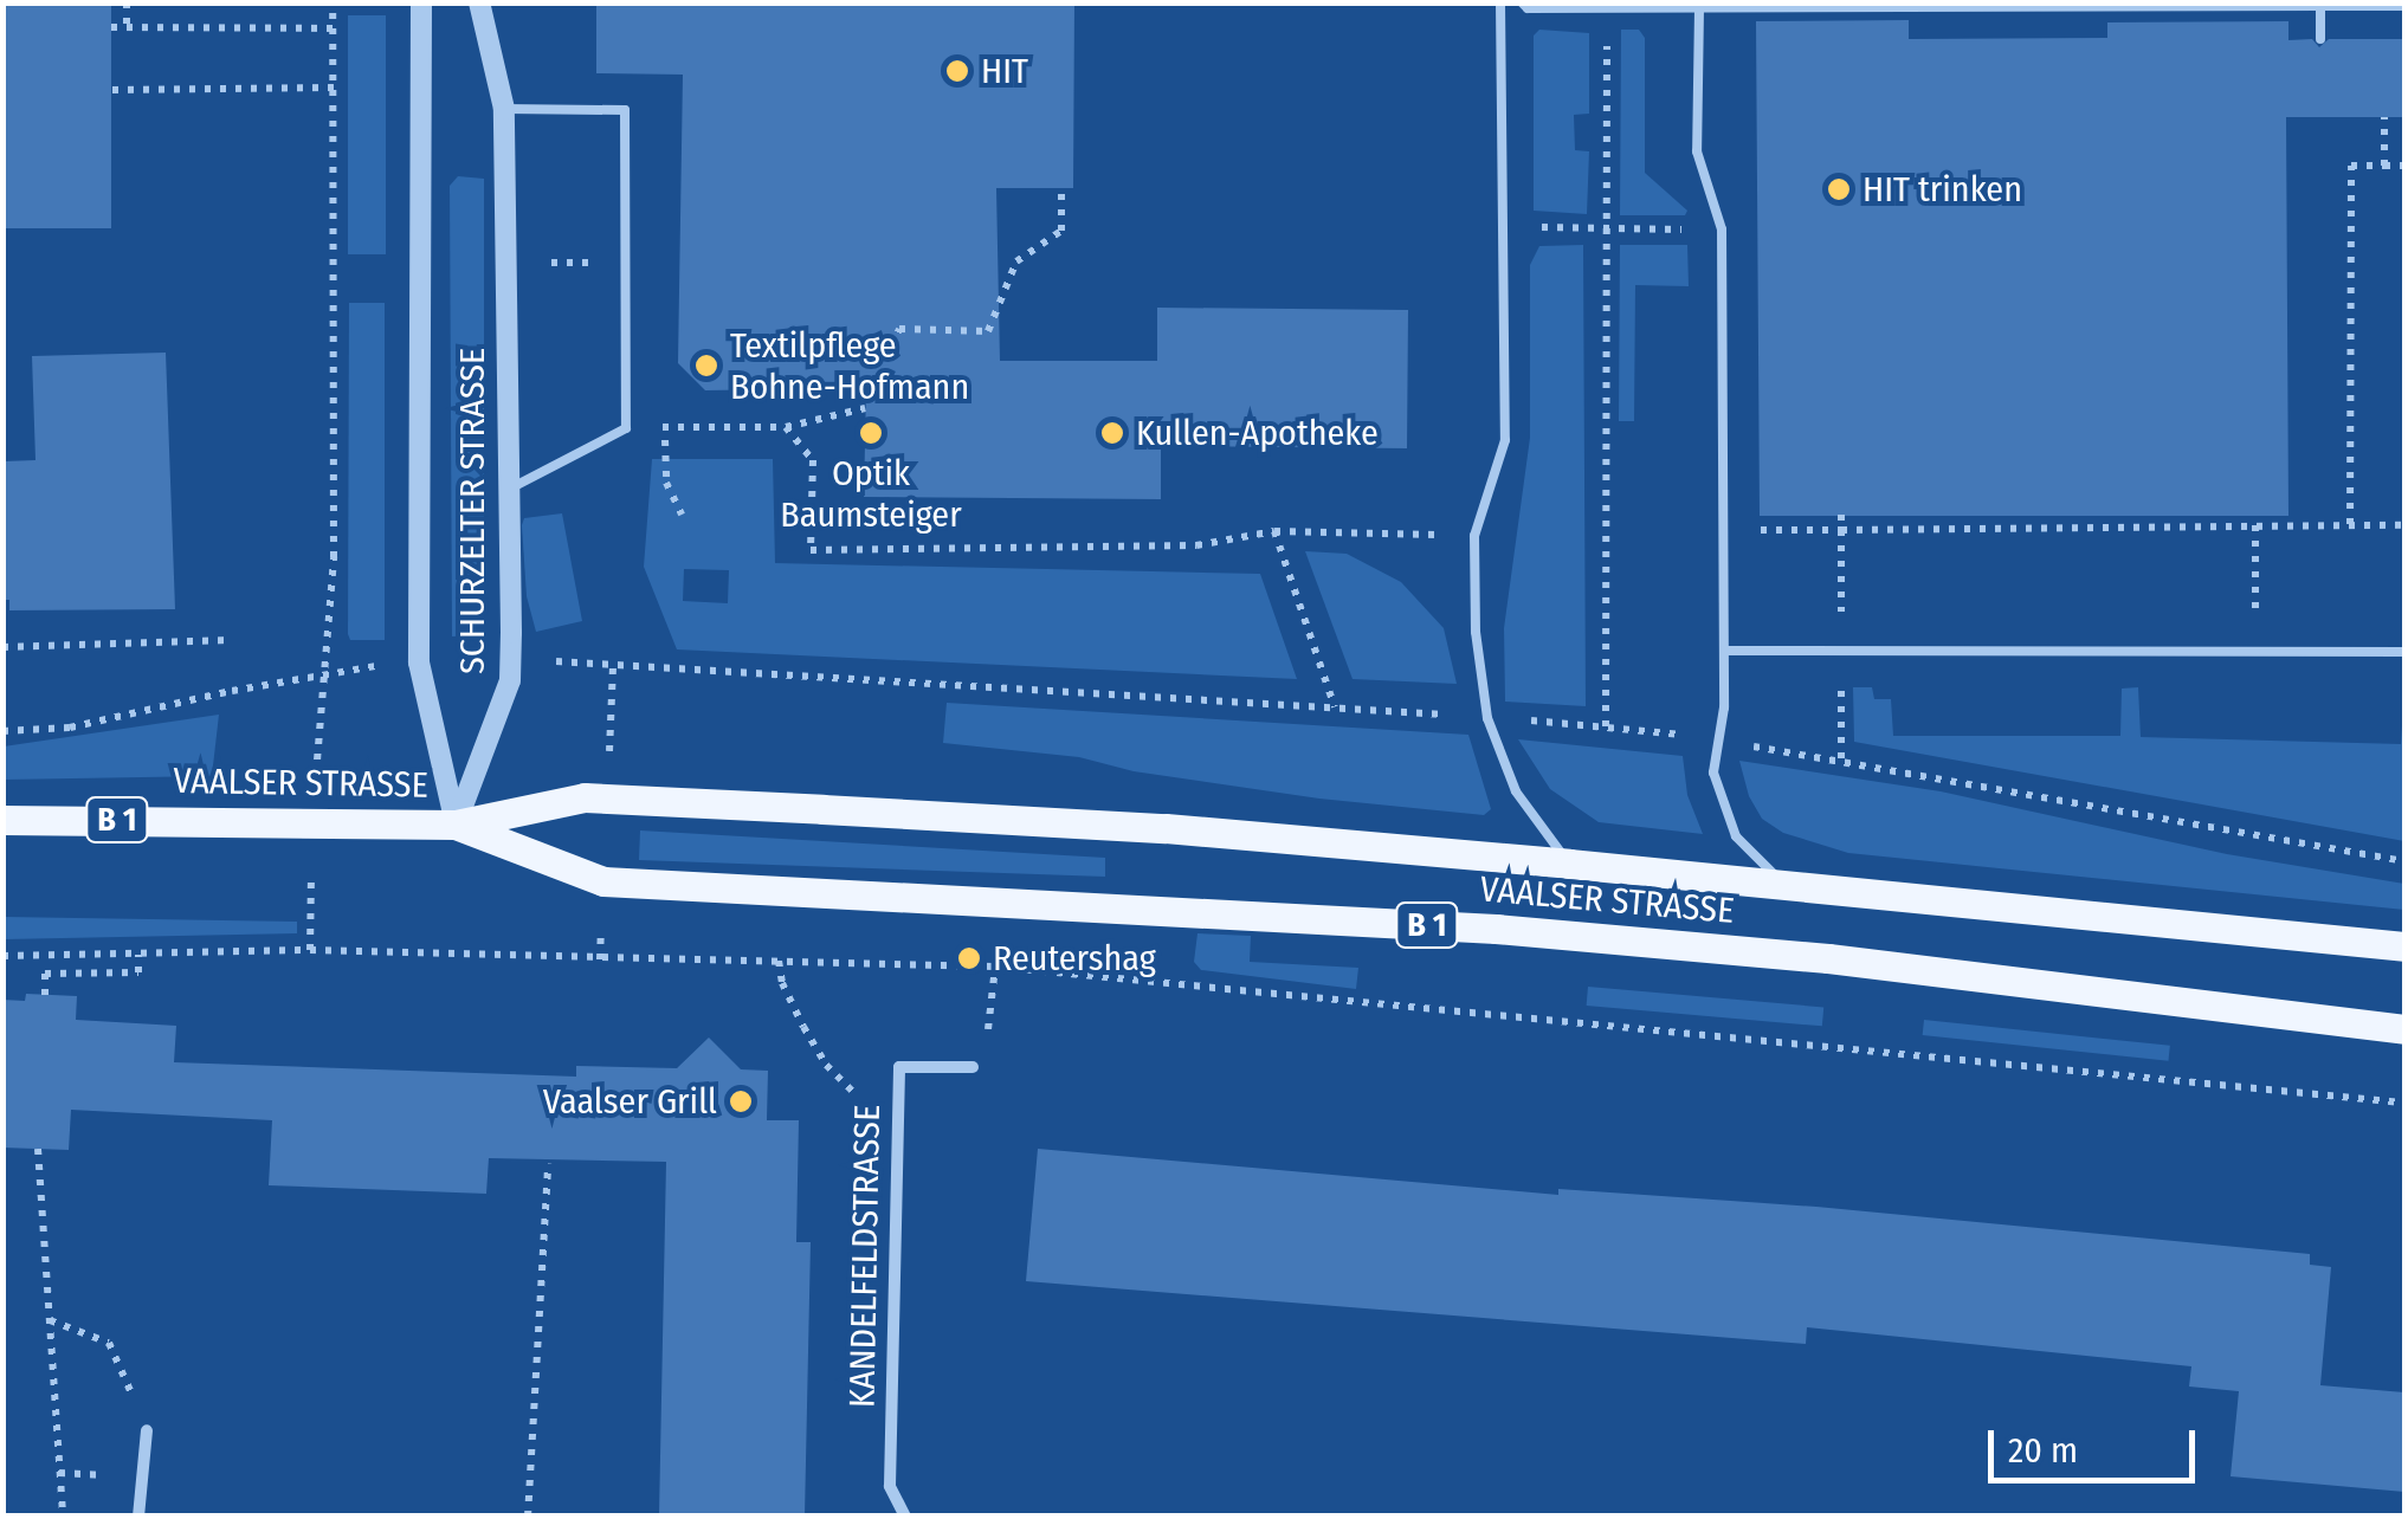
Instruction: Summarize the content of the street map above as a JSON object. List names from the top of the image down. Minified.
{"streets":{"main road":["VAALSER STRASSE","B 1"],"street":["SCHURZELTER STRASSE","KANDELFELDSTRASSE"]},"crossings":[["SCHURZELTER STRASSE","VAALSER STRASSE"]],"places":["HIT","HIT trinken","Textilpflege Bohne-Hofmann","Optik Baumsteiger","Kullen-Apotheke","Reutershag","Vaalser Grill"],"scale_bar":"20 m"}
